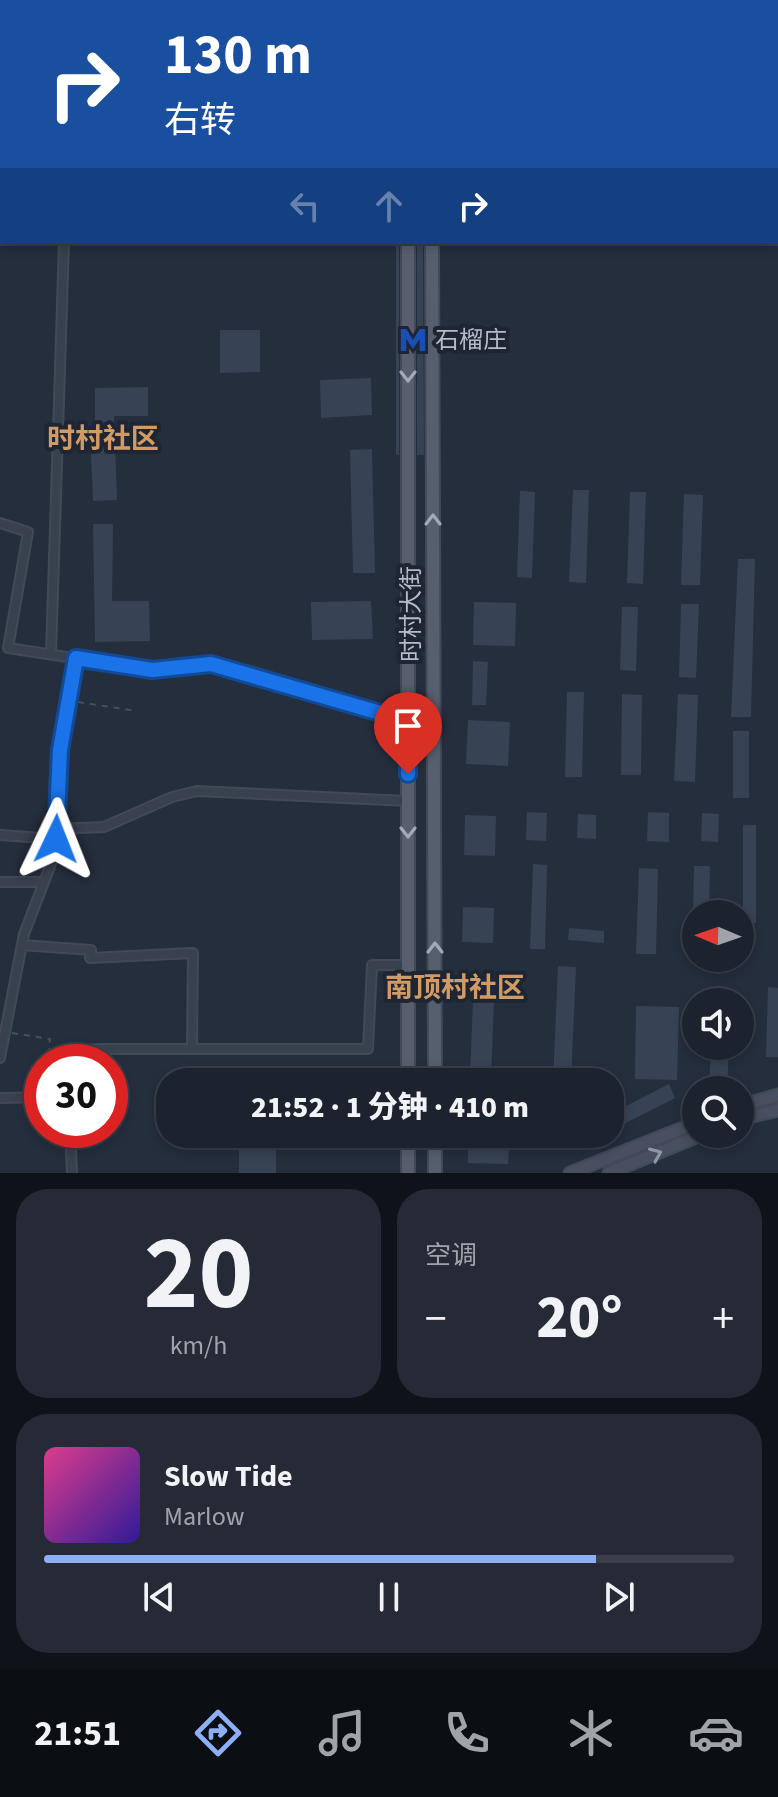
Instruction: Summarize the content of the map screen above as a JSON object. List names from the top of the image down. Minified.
{"streets":{"main road":["时村大街"]},"districts":["时村社区","南顶村社区"],"places":{"metro station":["石榴庄"]},"north":"left","page":{"turn":["130 m","右转"],"limit":"30","trip":"21:52 · 1 分钟 · 410 m","tile":[["20","km/h"],"空调"],"heat":["−","20°","+"],"song":["Slow Tide","Marlow"],"tabs":"21:51"}}
